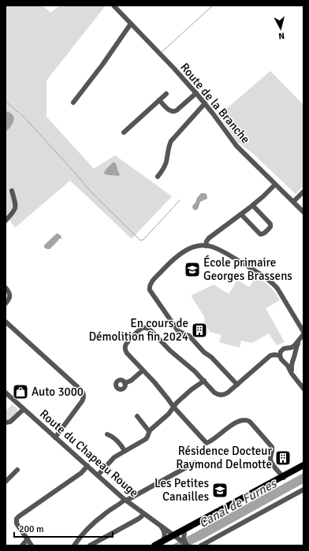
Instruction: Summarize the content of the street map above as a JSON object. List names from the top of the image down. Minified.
{"streets":{"street":["Route de la Branche","Route du Chapeau Rouge"]},"water":["Canal de Furnes"],"places":{"school or university":["École primaire Georges Brassens","Les Petites Canailles"],"building":["En cours de Démolition fin 2024","Résidence Docteur Raymond Delmotte"],"shop":["Auto 3000"]},"scale_bar":"200 m","north":"bottom"}
